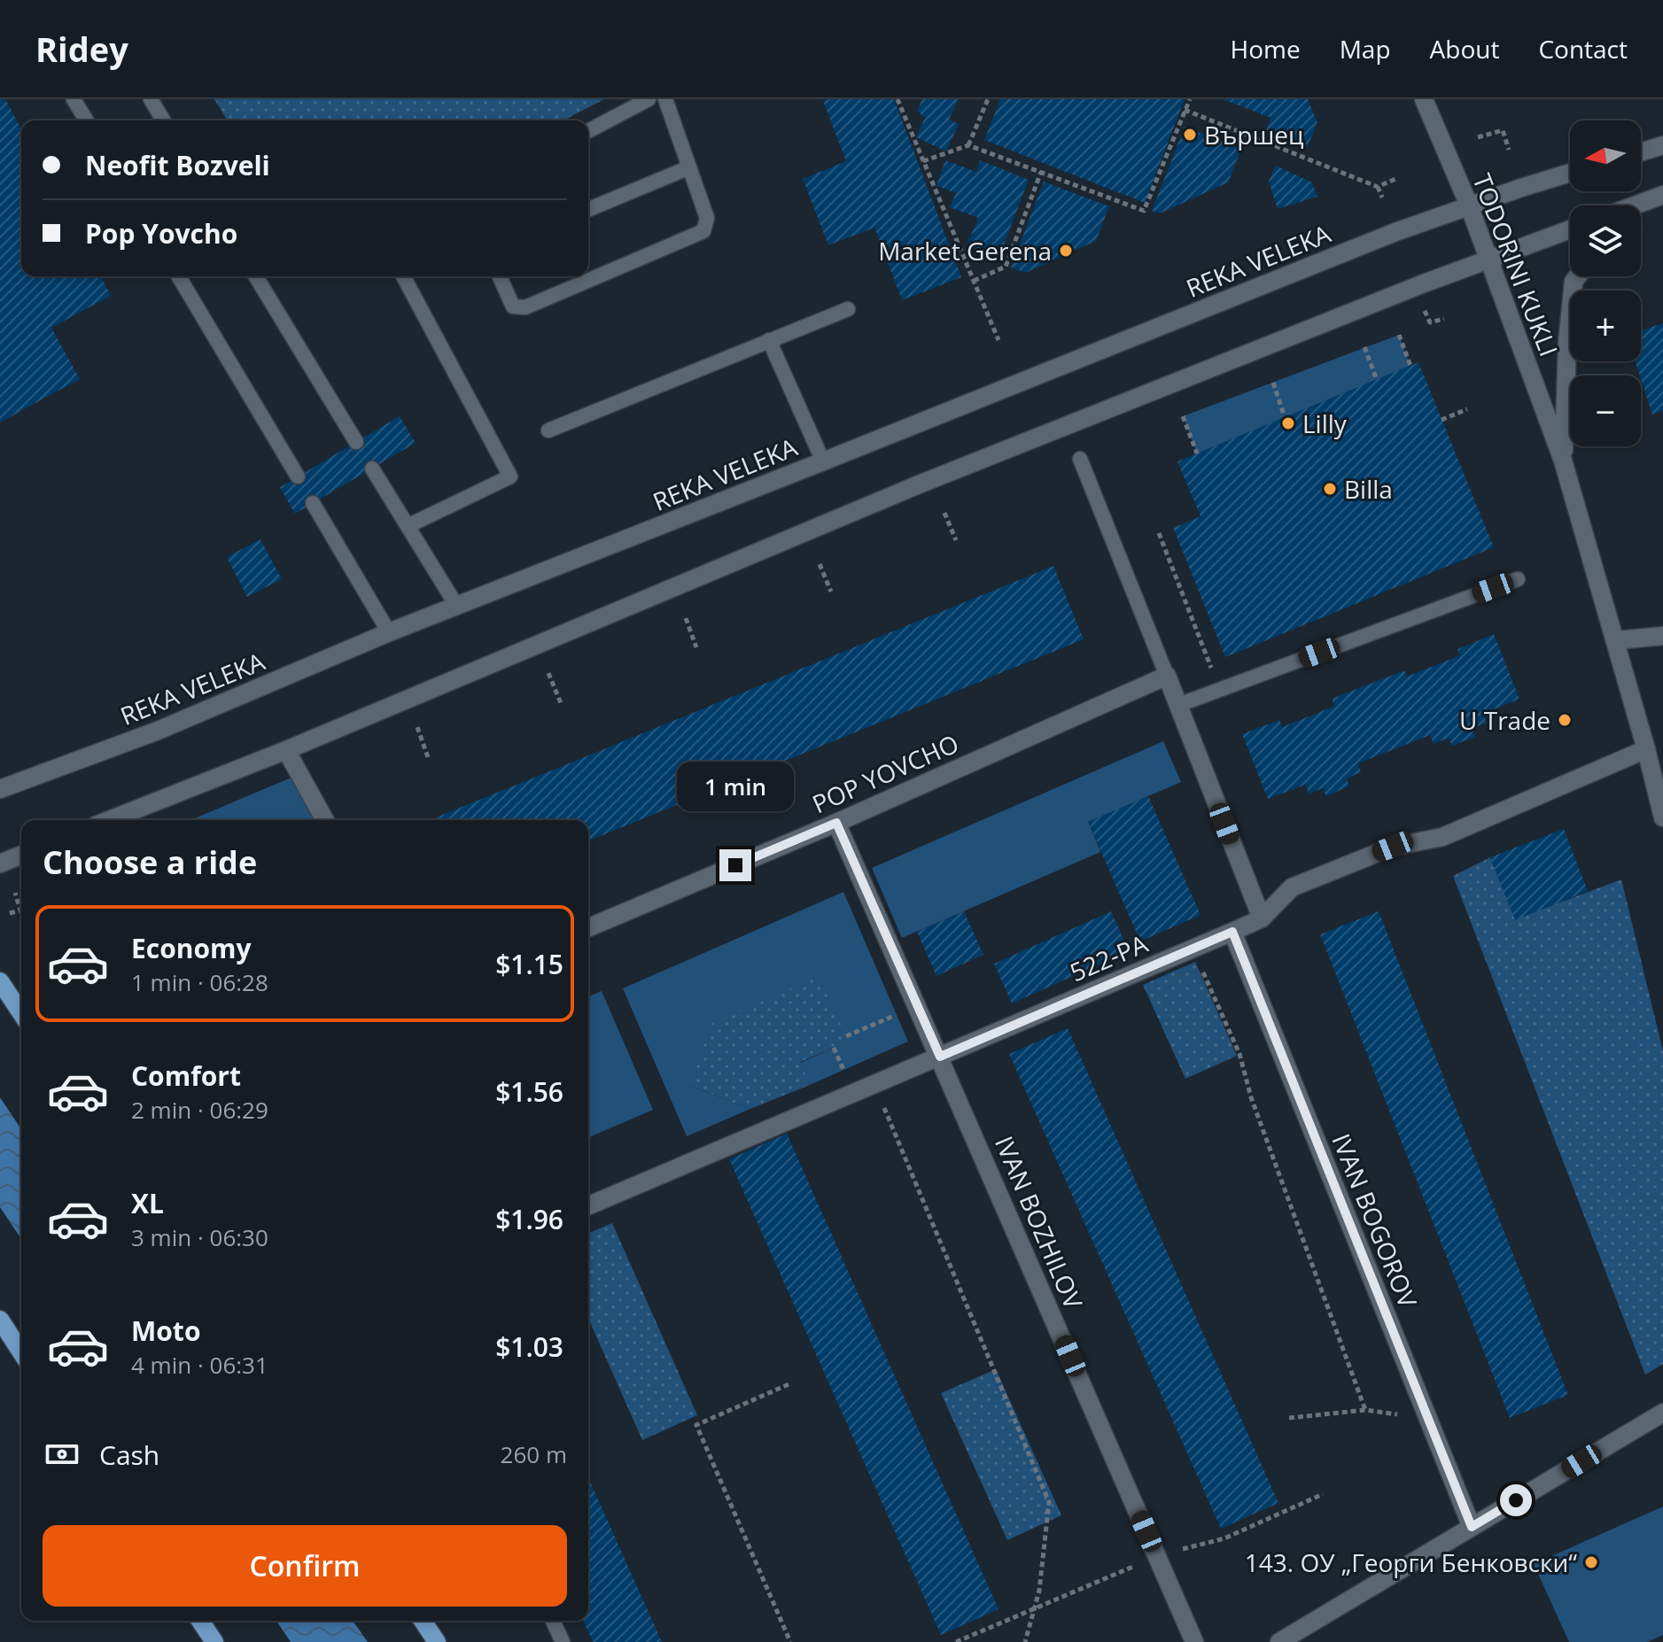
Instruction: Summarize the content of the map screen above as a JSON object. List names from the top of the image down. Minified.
{"streets":{"street":["REKA VELEKA","TODORINI KUKLI","POP YOVCHO","522-РА","IVAN BOGOROV","IVAN BOZHILOV"]},"crossings":[["REKA VELEKA","TODORINI KUKLI"],["TODORINI KUKLI","522-РА"],["POP YOVCHO","IVAN BOZHILOV"],["522-РА","IVAN BOGOROV"],["522-РА","IVAN BOZHILOV"]],"places":["Вършец","Market Gerena","Lilly","Billa","U Trade","143. ОУ „Георги Бенковски“"],"north":"left","page":{"header":"Ridey","nav":["Home","Map","About","Contact"],"map_buttons":["+","−"],"banner":["Neofit Bozveli","Pop Yovcho"],"bubble":"1 min","heading":"Choose a ride","list":[{"name":"Economy","note":"1 min · 06:28","value":"$1.15"},{"name":"Comfort","note":"2 min · 06:29","value":"$1.56"},{"name":"XL","note":"3 min · 06:30","value":"$1.96"},{"name":"Moto","note":"4 min · 06:31","value":"$1.03"}],"pay":["Cash","260 m"],"buttons":"Confirm"}}
